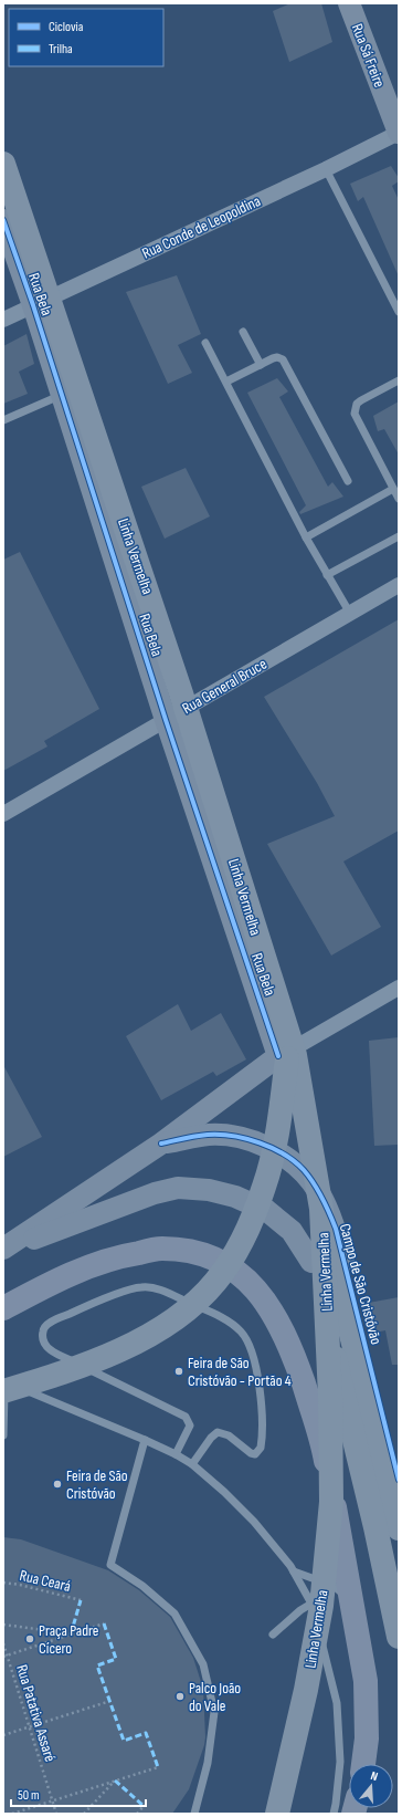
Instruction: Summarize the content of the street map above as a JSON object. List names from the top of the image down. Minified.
{"streets":{"highway":["Linha Vermelha"],"street":["Rua Sá Freire","Rua Conde de Leopoldina","Rua Bela","Rua General Bruce","Campo de São Cristóvão"],"path":["Rua Ceará","Rua Patativa Assaré"]},"crossings":[["Rua Sá Freire","Rua Conde de Leopoldina"],["Rua Conde de Leopoldina","Rua Bela"],["Rua Bela","Linha Vermelha"],["Rua Bela","Rua General Bruce"]],"places":["Feira de São Cristóvão - Portão 4","Feira de São Cristóvão","Praça Padre Cícero","Palco João do Vale"],"legend":["Ciclovia","Trilha"],"scale_bar":"50 m","north":"top"}
